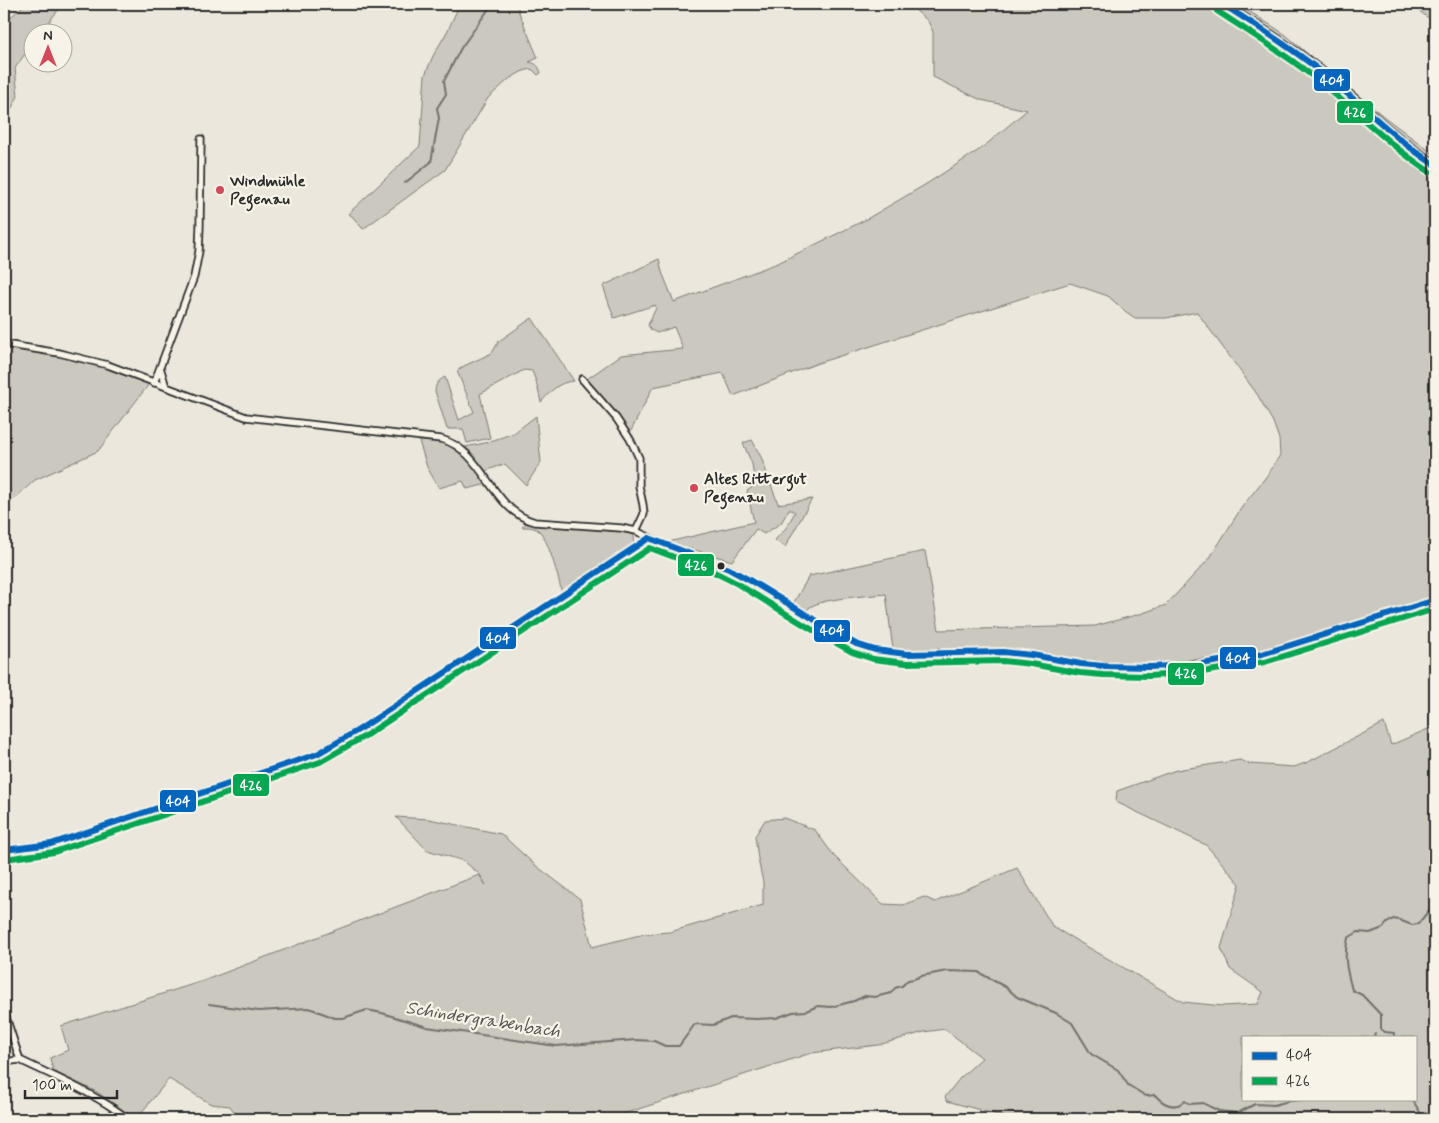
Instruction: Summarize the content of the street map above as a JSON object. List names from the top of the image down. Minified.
{"water":["Schindergrabenbach"],"places":["Windmühle Pegenau","Altes Rittergut Pegenau"],"lines":["transit line 404","transit line 426"],"legend":["404","426"],"scale_bar":"100 m","north":"top"}
